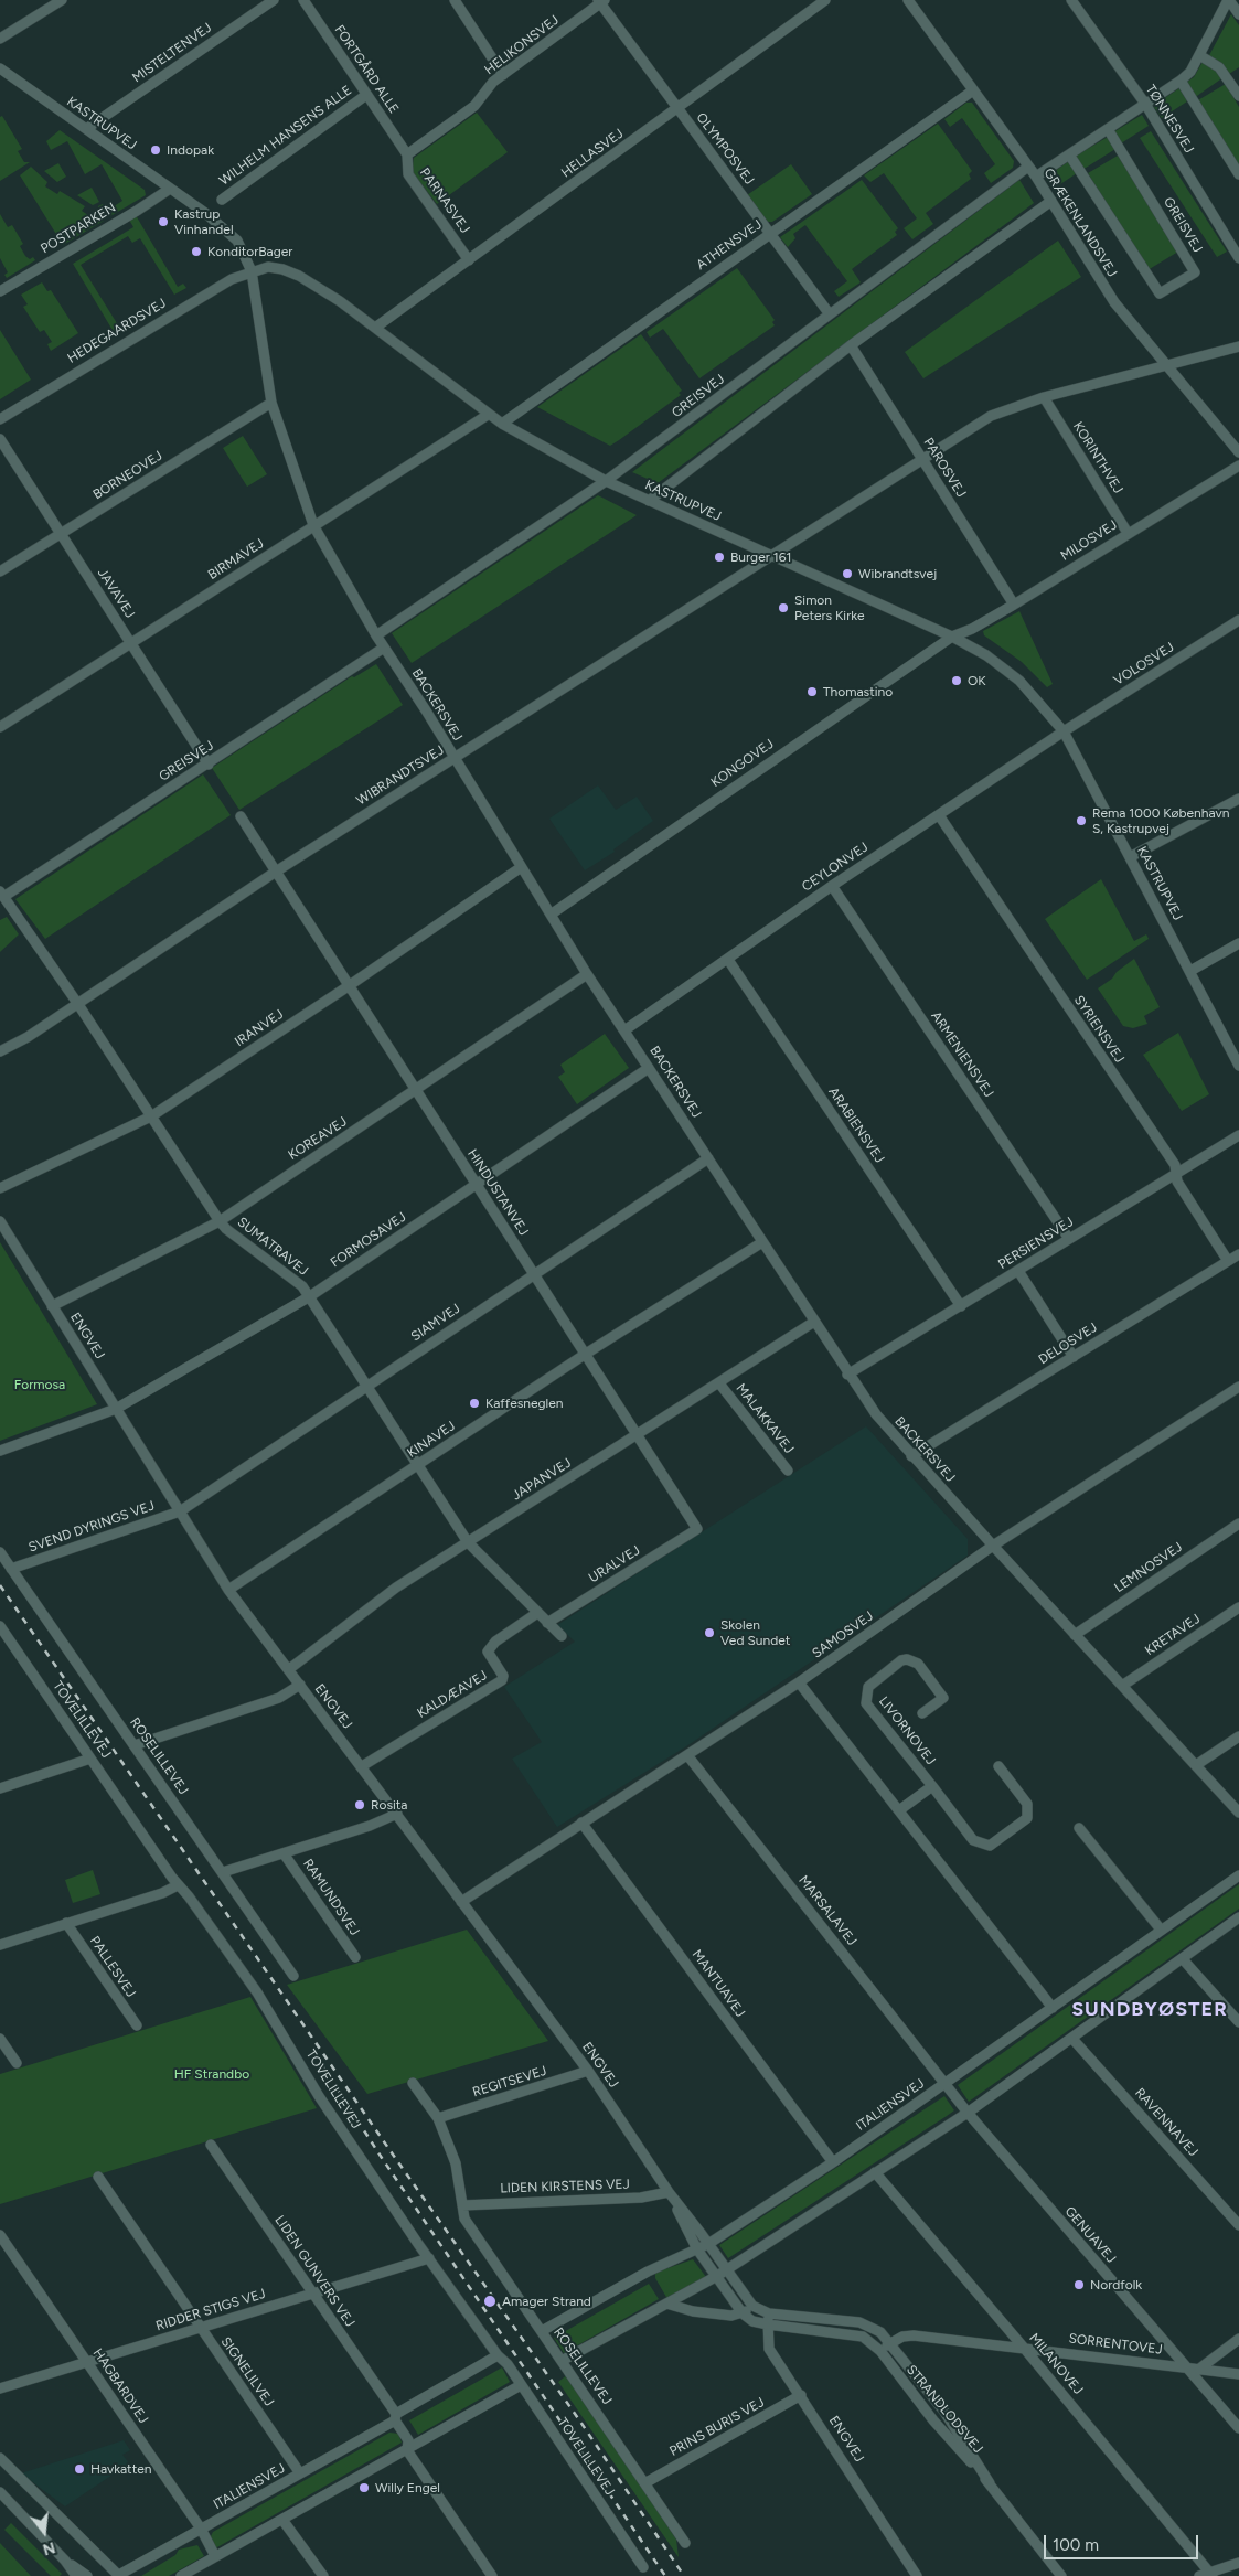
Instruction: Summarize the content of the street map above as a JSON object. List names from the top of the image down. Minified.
{"streets":{"street":["HELIKONSVEJ","MISTELTENVEJ","FORTGÅRD ALLE","TØNNESVEJ","KASTRUPVEJ","WILHELM HANSENS ALLE","OLYMPOSVEJ","HELLASVEJ","PARNASVEJ","GRÆKENLANDSVEJ","GREISVEJ","POSTPARKEN","ATHENSVEJ","HEDEGAARDSVEJ","KORINTHVEJ","PAROSVEJ","BORNEOVEJ","MILOSVEJ","BIRMAVEJ","JAVAVEJ","VOLOSVEJ","BACKERSVEJ","KONGOVEJ","WIBRANDTSVEJ","CEYLONVEJ","IRANVEJ","SYRIENSVEJ","ARMENIENSVEJ","ARABIENSVEJ","KOREAVEJ","HINDUSTANVEJ","FORMOSAVEJ","PERSIENSVEJ","SUMATRAVEJ","SIAMVEJ","ENGVEJ","DELOSVEJ","MALAKKAVEJ","KINAVEJ","JAPANVEJ","SVEND DYRINGS VEJ","URALVEJ","LEMNOSVEJ","SAMOSVEJ","KRETAVEJ","KALDÆAVEJ","TOVELILLEVEJ","LIVORNOVEJ","ROSELILLEVEJ","RAMUNDSVEJ","MARSALAVEJ","PALLESVEJ","MANTUAVEJ","REGITSEVEJ","ITALIENSVEJ","RAVENNAVEJ","LIDEN KIRSTENS VEJ","GENUAVEJ","LIDEN GUNVERS VEJ","RIDDER STIGS VEJ","SORRENTOVEJ","MILANOVEJ","SIGNELILVEJ","HAGBARDVEJ","STRANDLODSVEJ","PRINS BURIS VEJ"]},"crossings":[["HELIKONSVEJ","FORTGÅRD ALLE"],["HELIKONSVEJ","OLYMPOSVEJ"],["HELIKONSVEJ","PARNASVEJ"],["MISTELTENVEJ","KASTRUPVEJ"],["FORTGÅRD ALLE","WILHELM HANSENS ALLE"],["FORTGÅRD ALLE","PARNASVEJ"],["KASTRUPVEJ","HELLASVEJ"],["KASTRUPVEJ","GREISVEJ"],["KASTRUPVEJ","POSTPARKEN"],["KASTRUPVEJ","ATHENSVEJ"],["KASTRUPVEJ","HEDEGAARDSVEJ"],["KASTRUPVEJ","MILOSVEJ"],["KASTRUPVEJ","BIRMAVEJ"],["KASTRUPVEJ","VOLOSVEJ"],["KASTRUPVEJ","BACKERSVEJ"],["KASTRUPVEJ","KONGOVEJ"],["KASTRUPVEJ","WIBRANDTSVEJ"],["KASTRUPVEJ","CEYLONVEJ"],["OLYMPOSVEJ","HELLASVEJ"],["OLYMPOSVEJ","GREISVEJ"],["OLYMPOSVEJ","ATHENSVEJ"],["HELLASVEJ","PARNASVEJ"],["GRÆKENLANDSVEJ","GREISVEJ"],["GRÆKENLANDSVEJ","ATHENSVEJ"],["GRÆKENLANDSVEJ","WIBRANDTSVEJ"],["GREISVEJ","JAVAVEJ"],["GREISVEJ","BACKERSVEJ"],["GREISVEJ","SUMATRAVEJ"],["HEDEGAARDSVEJ","BACKERSVEJ"],["KORINTHVEJ","MILOSVEJ"],["KORINTHVEJ","WIBRANDTSVEJ"],["PAROSVEJ","MILOSVEJ"],["PAROSVEJ","WIBRANDTSVEJ"],["BORNEOVEJ","JAVAVEJ"],["BORNEOVEJ","BACKERSVEJ"],["MILOSVEJ","KONGOVEJ"],["BIRMAVEJ","JAVAVEJ"],["BIRMAVEJ","BACKERSVEJ"],["VOLOSVEJ","CEYLONVEJ"],["BACKERSVEJ","KONGOVEJ"],["BACKERSVEJ","WIBRANDTSVEJ"],["BACKERSVEJ","CEYLONVEJ"],["BACKERSVEJ","IRANVEJ"],["BACKERSVEJ","KOREAVEJ"],["BACKERSVEJ","FORMOSAVEJ"],["BACKERSVEJ","PERSIENSVEJ"],["BACKERSVEJ","SIAMVEJ"],["BACKERSVEJ","DELOSVEJ"],["BACKERSVEJ","KINAVEJ"],["BACKERSVEJ","JAPANVEJ"],["BACKERSVEJ","LEMNOSVEJ"],["BACKERSVEJ","SAMOSVEJ"],["BACKERSVEJ","KRETAVEJ"],["WIBRANDTSVEJ","HINDUSTANVEJ"],["WIBRANDTSVEJ","SUMATRAVEJ"],["CEYLONVEJ","SYRIENSVEJ"],["CEYLONVEJ","ARMENIENSVEJ"],["CEYLONVEJ","ARABIENSVEJ"],["IRANVEJ","HINDUSTANVEJ"],["IRANVEJ","SUMATRAVEJ"],["SYRIENSVEJ","PERSIENSVEJ"],["SYRIENSVEJ","DELOSVEJ"],["ARMENIENSVEJ","PERSIENSVEJ"],["ARABIENSVEJ","PERSIENSVEJ"],["KOREAVEJ","HINDUSTANVEJ"],["KOREAVEJ","SUMATRAVEJ"],["KOREAVEJ","ENGVEJ"],["HINDUSTANVEJ","FORMOSAVEJ"],["HINDUSTANVEJ","SIAMVEJ"],["HINDUSTANVEJ","KINAVEJ"],["HINDUSTANVEJ","JAPANVEJ"],["HINDUSTANVEJ","URALVEJ"],["FORMOSAVEJ","SUMATRAVEJ"],["FORMOSAVEJ","ENGVEJ"],["SUMATRAVEJ","SIAMVEJ"],["SUMATRAVEJ","KINAVEJ"],["SUMATRAVEJ","JAPANVEJ"],["SUMATRAVEJ","URALVEJ"],["SUMATRAVEJ","KALDÆAVEJ"],["SIAMVEJ","ENGVEJ"],["SIAMVEJ","SVEND DYRINGS VEJ"],["ENGVEJ","KINAVEJ"],["ENGVEJ","JAPANVEJ"],["ENGVEJ","SVEND DYRINGS VEJ"],["ENGVEJ","SAMOSVEJ"],["ENGVEJ","KALDÆAVEJ"],["ENGVEJ","RAMUNDSVEJ"],["ENGVEJ","REGITSEVEJ"],["ENGVEJ","ITALIENSVEJ"],["ENGVEJ","LIDEN KIRSTENS VEJ"],["ENGVEJ","PRINS BURIS VEJ"],["MALAKKAVEJ","JAPANVEJ"],["SVEND DYRINGS VEJ","ROSELILLEVEJ"],["SAMOSVEJ","MARSALAVEJ"],["SAMOSVEJ","MANTUAVEJ"],["TOVELILLEVEJ","PALLESVEJ"],["TOVELILLEVEJ","ITALIENSVEJ"],["TOVELILLEVEJ","RIDDER STIGS VEJ"],["ROSELILLEVEJ","RAMUNDSVEJ"],["ROSELILLEVEJ","REGITSEVEJ"],["ROSELILLEVEJ","ITALIENSVEJ"],["ROSELILLEVEJ","LIDEN KIRSTENS VEJ"],["ROSELILLEVEJ","PRINS BURIS VEJ"],["MARSALAVEJ","ITALIENSVEJ"],["MARSALAVEJ","GENUAVEJ"],["MANTUAVEJ","ITALIENSVEJ"],["ITALIENSVEJ","GENUAVEJ"],["ITALIENSVEJ","LIDEN GUNVERS VEJ"],["ITALIENSVEJ","SIGNELILVEJ"],["ITALIENSVEJ","HAGBARDVEJ"],["GENUAVEJ","SORRENTOVEJ"],["LIDEN GUNVERS VEJ","RIDDER STIGS VEJ"],["RIDDER STIGS VEJ","SIGNELILVEJ"],["RIDDER STIGS VEJ","HAGBARDVEJ"],["SORRENTOVEJ","MILANOVEJ"],["SORRENTOVEJ","STRANDLODSVEJ"]],"districts":["SUNDBYØSTER"],"parks":["Formosa","HF Strandbo"],"places":["Indopak","Kastrup Vinhandel","KonditorBager","Burger 161","Wibrandtsvej","Simon Peters Kirke","OK","Thomastino","Rema 1000 København S, Kastrupvej","Kaffesneglen","Skolen Ved Sundet","Rosita","Nordfolk","Amager Strand","Havkatten","Willy Engel"],"scale_bar":"100 m","north":"bottom"}
